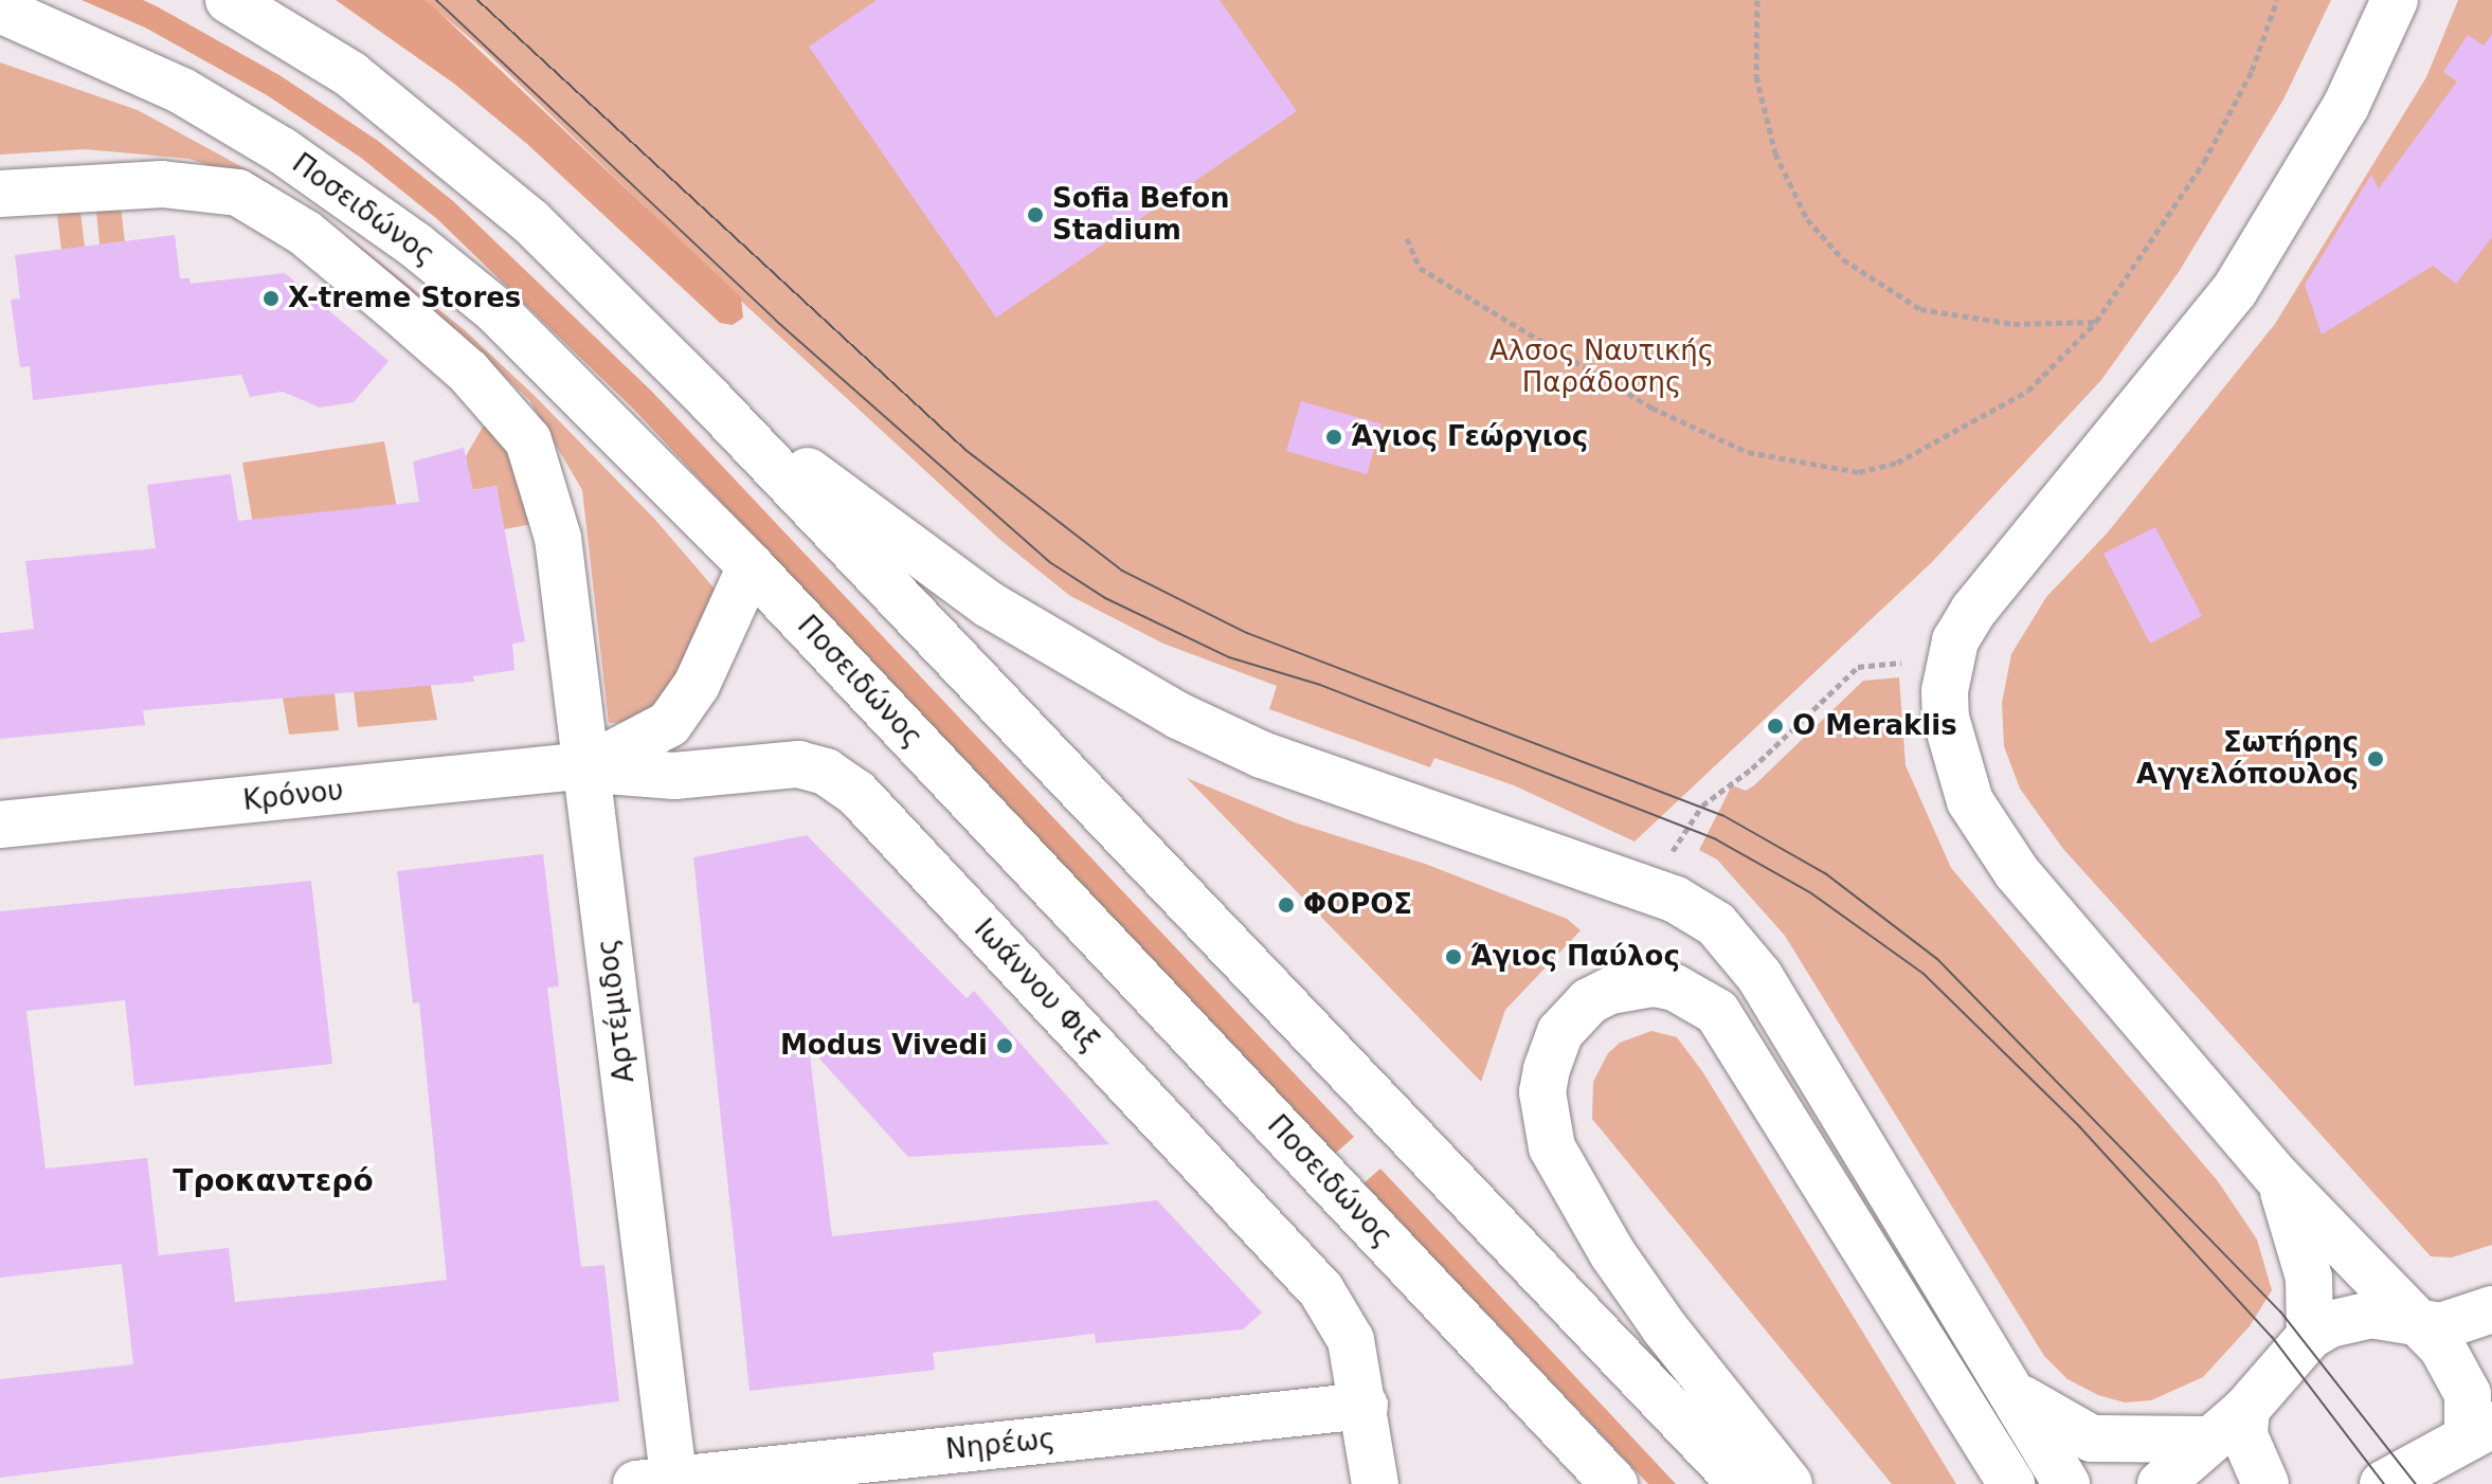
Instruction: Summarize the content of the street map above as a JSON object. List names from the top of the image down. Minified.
{"streets":{"main road":["Ποσειδώνος","Κρόνου","Ιωάννου Φιξ","Αρτέμιδος","Νηρέως"]},"crossings":[["Ποσειδώνος","Αρτέμιδος"],["Κρόνου","Ιωάννου Φιξ"],["Κρόνου","Αρτέμιδος"],["Ιωάννου Φιξ","Αρτέμιδος"],["Ιωάννου Φιξ","Νηρέως"],["Αρτέμιδος","Νηρέως"]],"districts":["Τροκαντερό"],"parks":["Αλσος Ναυτικής Παράδοσης"],"places":["Sofia Befon Stadium","X-treme Stores","Άγιος Γεώργιος","O Meraklis","Σωτήρης Αγγελόπουλος","ΦΟΡΟΣ","Άγιος Παύλος","Modus Vivedi"]}
